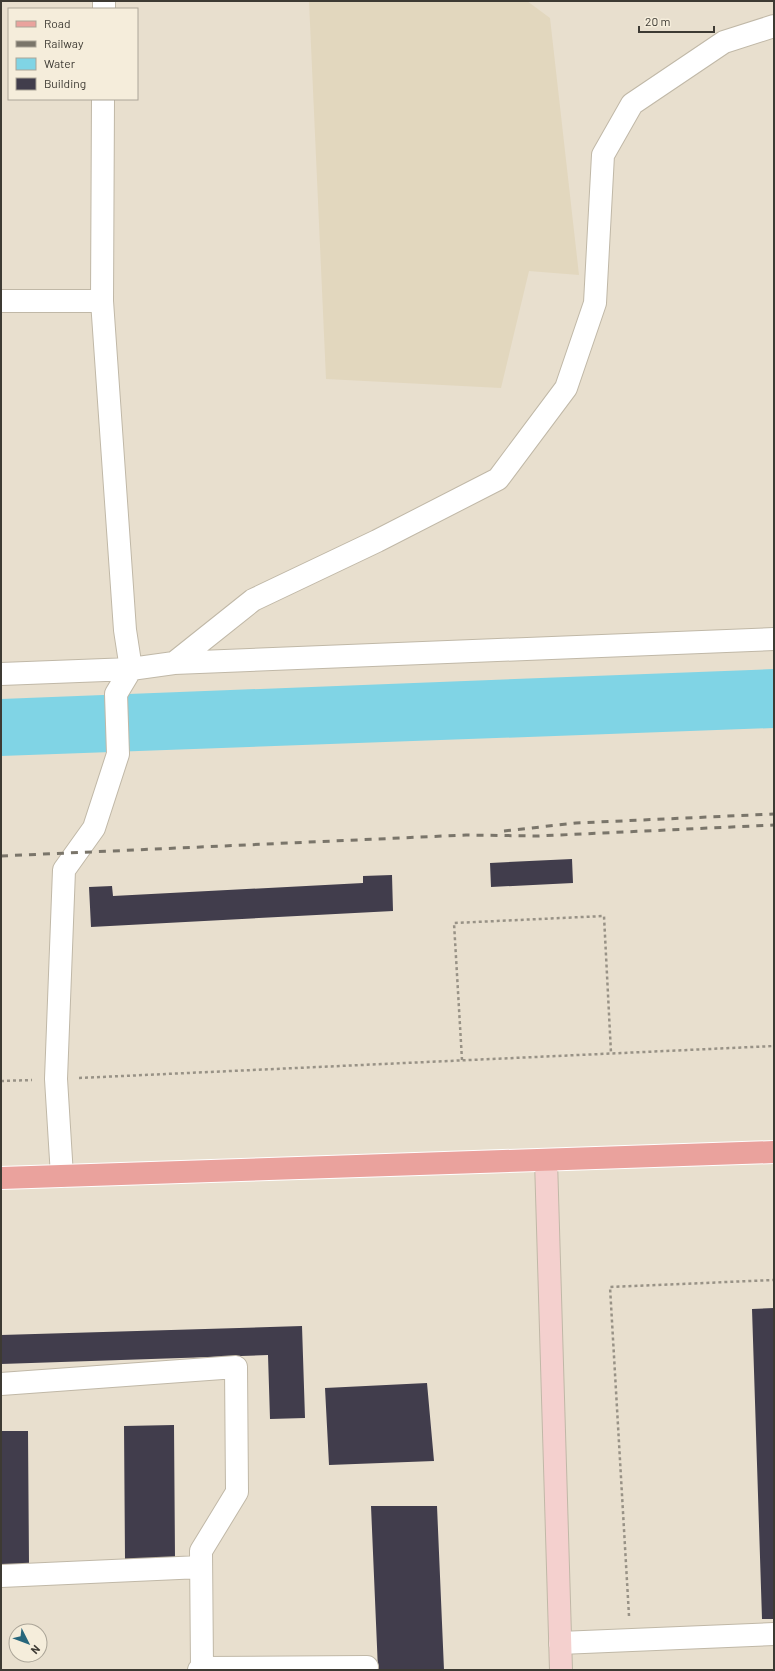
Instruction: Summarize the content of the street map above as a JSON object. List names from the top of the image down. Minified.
{"legend":["Road","Railway","Water","Building"],"scale_bar":"20 m","north":"bottom right"}
